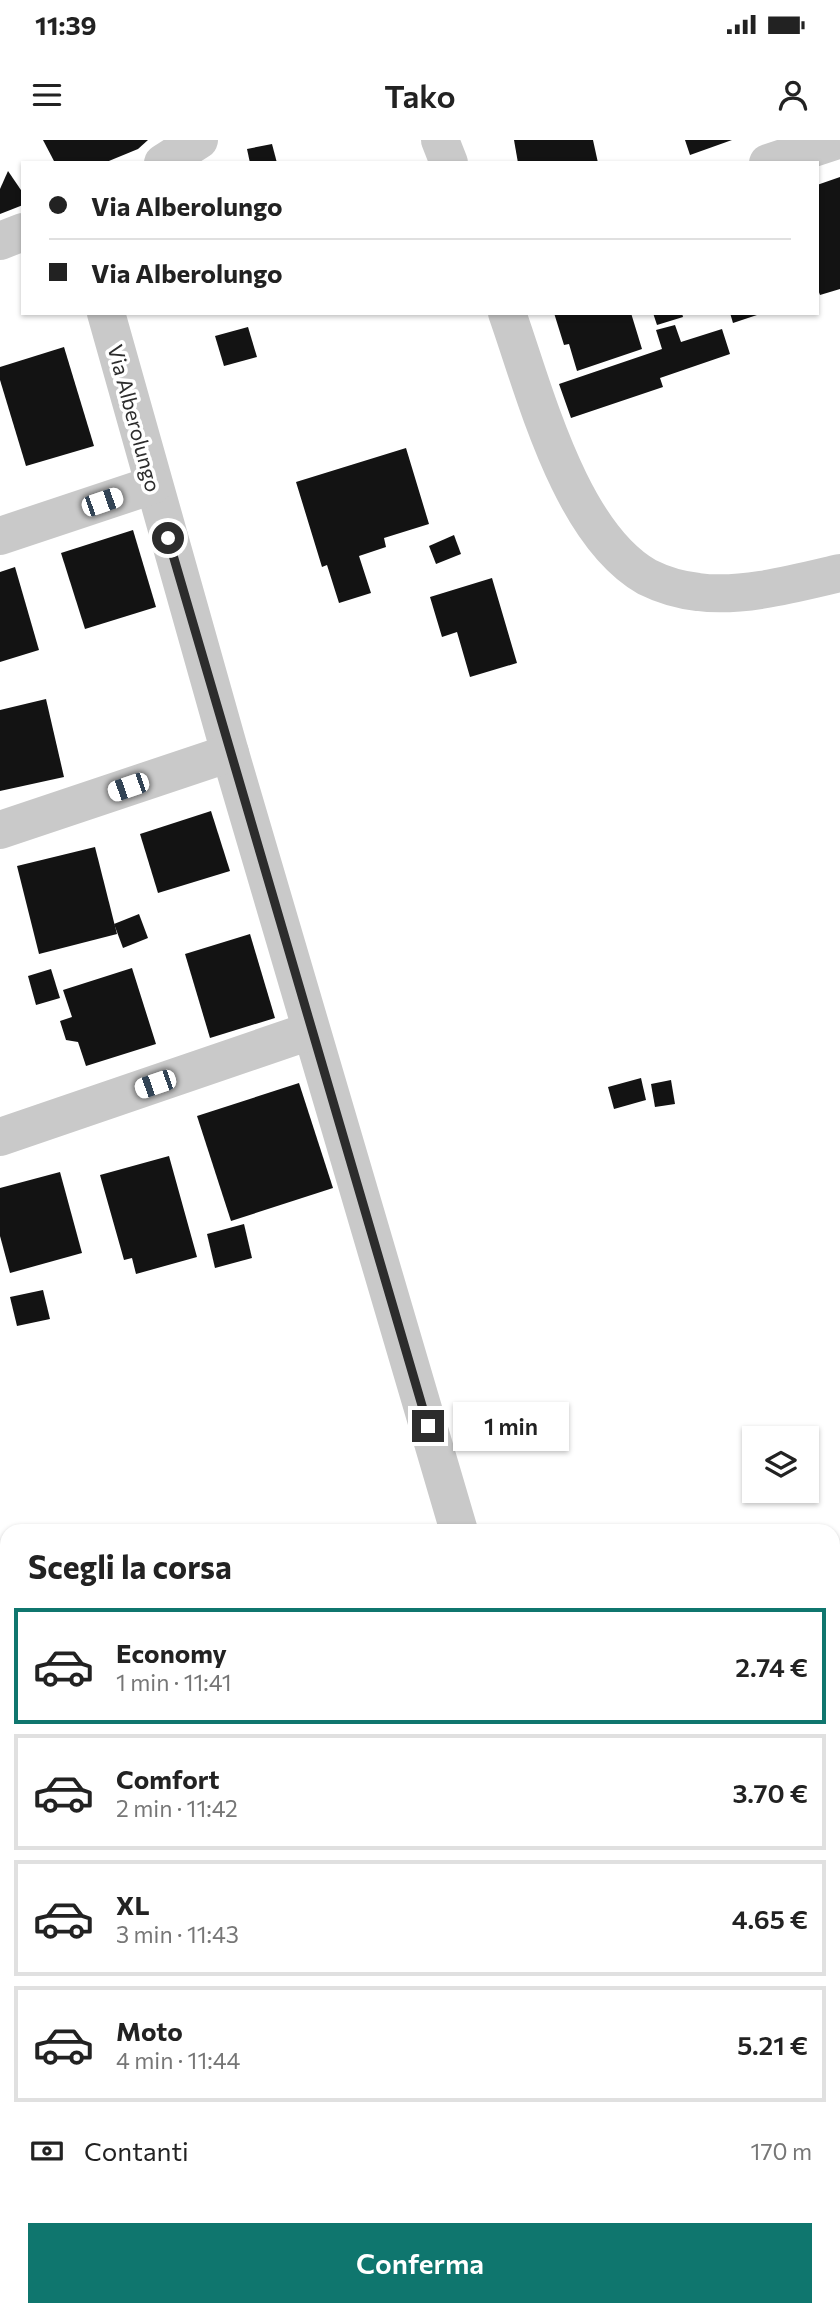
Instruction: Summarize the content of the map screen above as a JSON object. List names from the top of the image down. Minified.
{"streets":{"street":["Via Alberolungo"]},"page":{"status":"11:39","header":"Tako","banner":["Via Alberolungo","Via Alberolungo"],"bubble":"1 min","heading":"Scegli la corsa","list":[{"name":"Economy","note":"1 min · 11:41","value":"2.74 €"},{"name":"Comfort","note":"2 min · 11:42","value":"3.70 €"},{"name":"XL","note":"3 min · 11:43","value":"4.65 €"},{"name":"Moto","note":"4 min · 11:44","value":"5.21 €"}],"pay":["Contanti","170 m"],"buttons":"Conferma"}}
